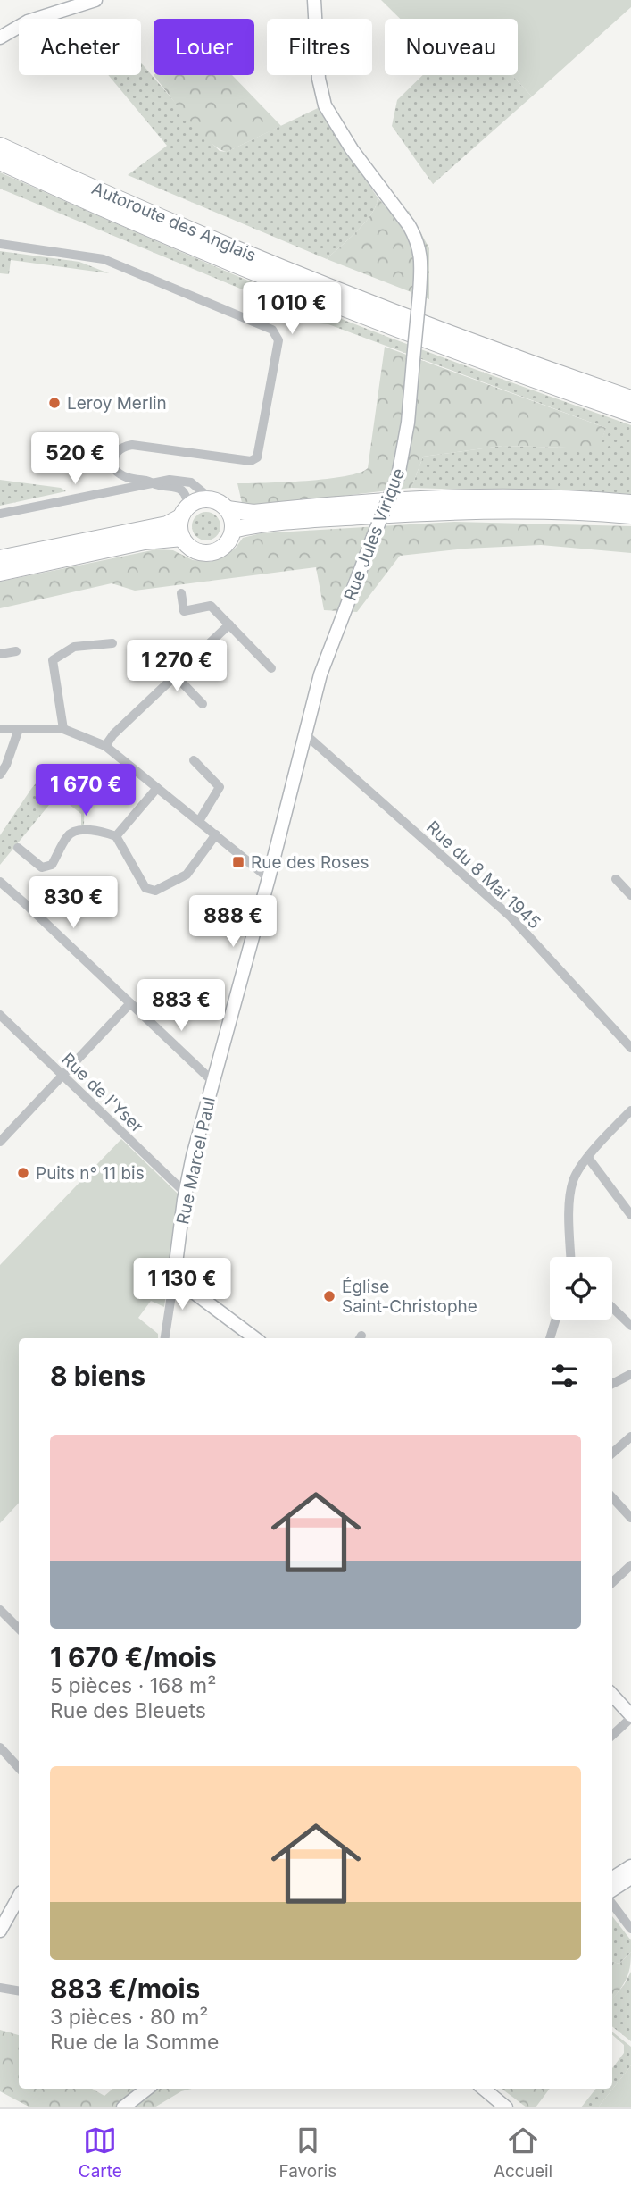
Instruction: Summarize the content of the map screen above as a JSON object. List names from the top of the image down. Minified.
{"streets":{"highway":["Autoroute des Anglais"],"street":["Rue Jules Virique","Rue du 8 Mai 1945","Rue de l'Yser","Rue Marcel Paul"]},"crossings":[["Rue Jules Virique","Rue du 8 Mai 1945"],["Rue Jules Virique","Rue Marcel Paul"],["Rue de l'Yser","Rue Marcel Paul"]],"places":{"other":["Leroy Merlin","Puits n° 11 bis","Église Saint-Christophe"],"transit":["Rue des Roses"]},"page":{"chip":["Acheter","Louer","Filtres","Nouveau"],"price":["1 010 €","520 €","1 270 €","1 670 €","830 €","888 €","883 €","1 130 €"],"heading":"8 biens","list":[{"name":"1 670 €/mois","note":"5 pièces · 168 m² · Rue des Bleuets"},{"name":"883 €/mois","note":"3 pièces · 80 m² · Rue de la Somme"}],"tabs":["Carte","Favoris","Accueil"]}}
